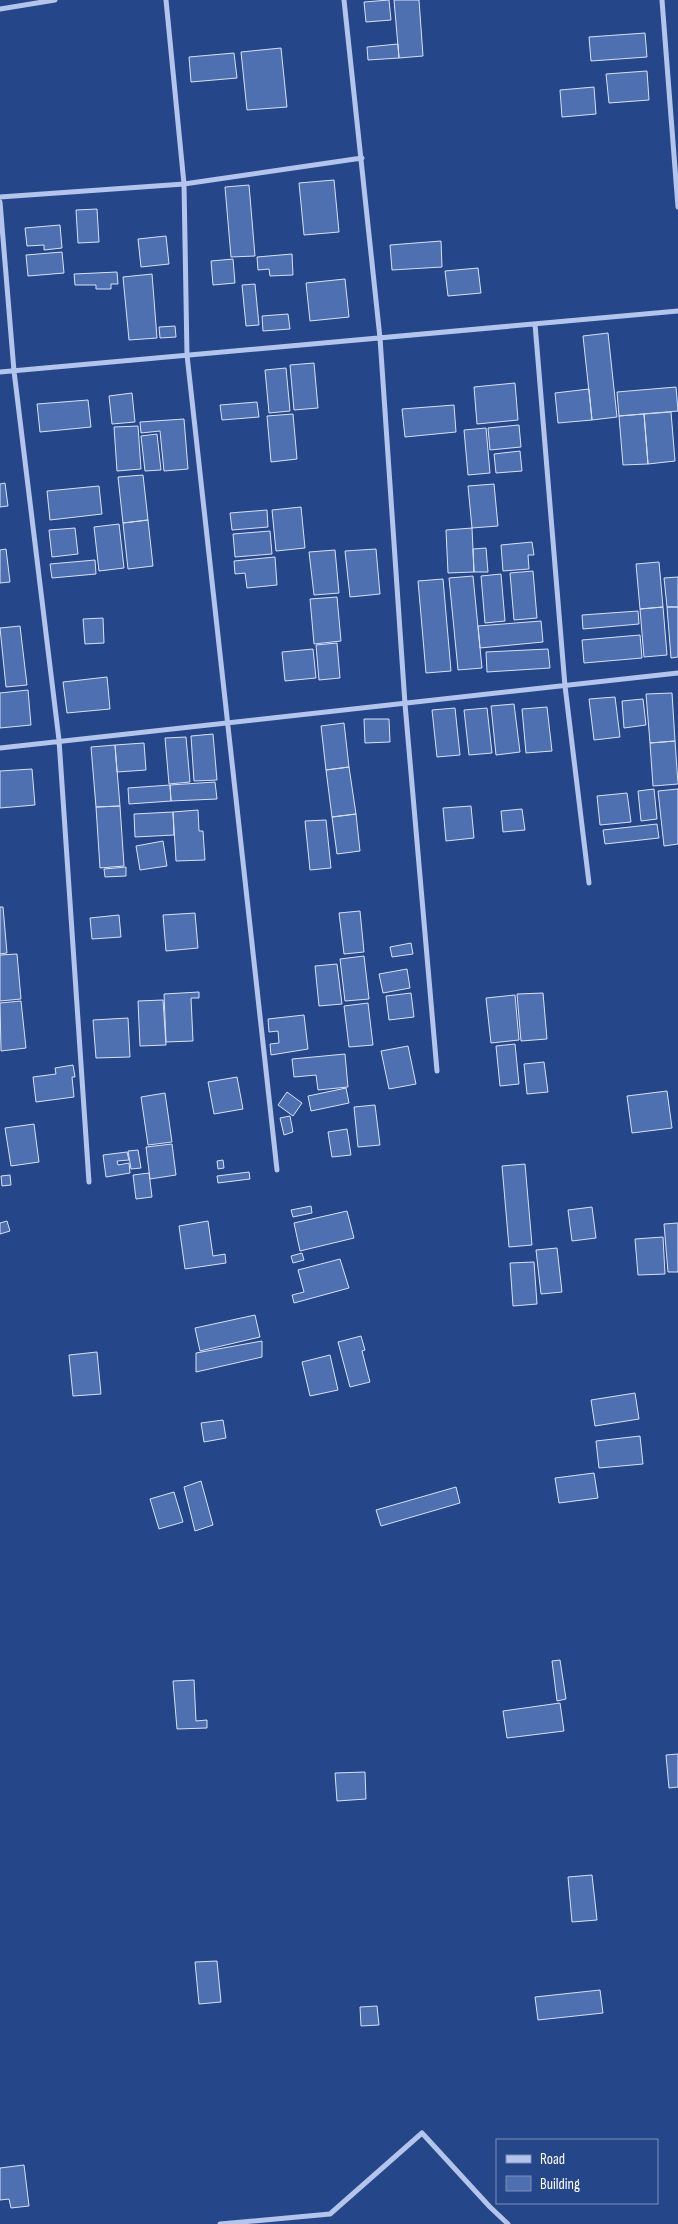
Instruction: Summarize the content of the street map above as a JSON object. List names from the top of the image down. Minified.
{"legend":["Road","Building"]}
